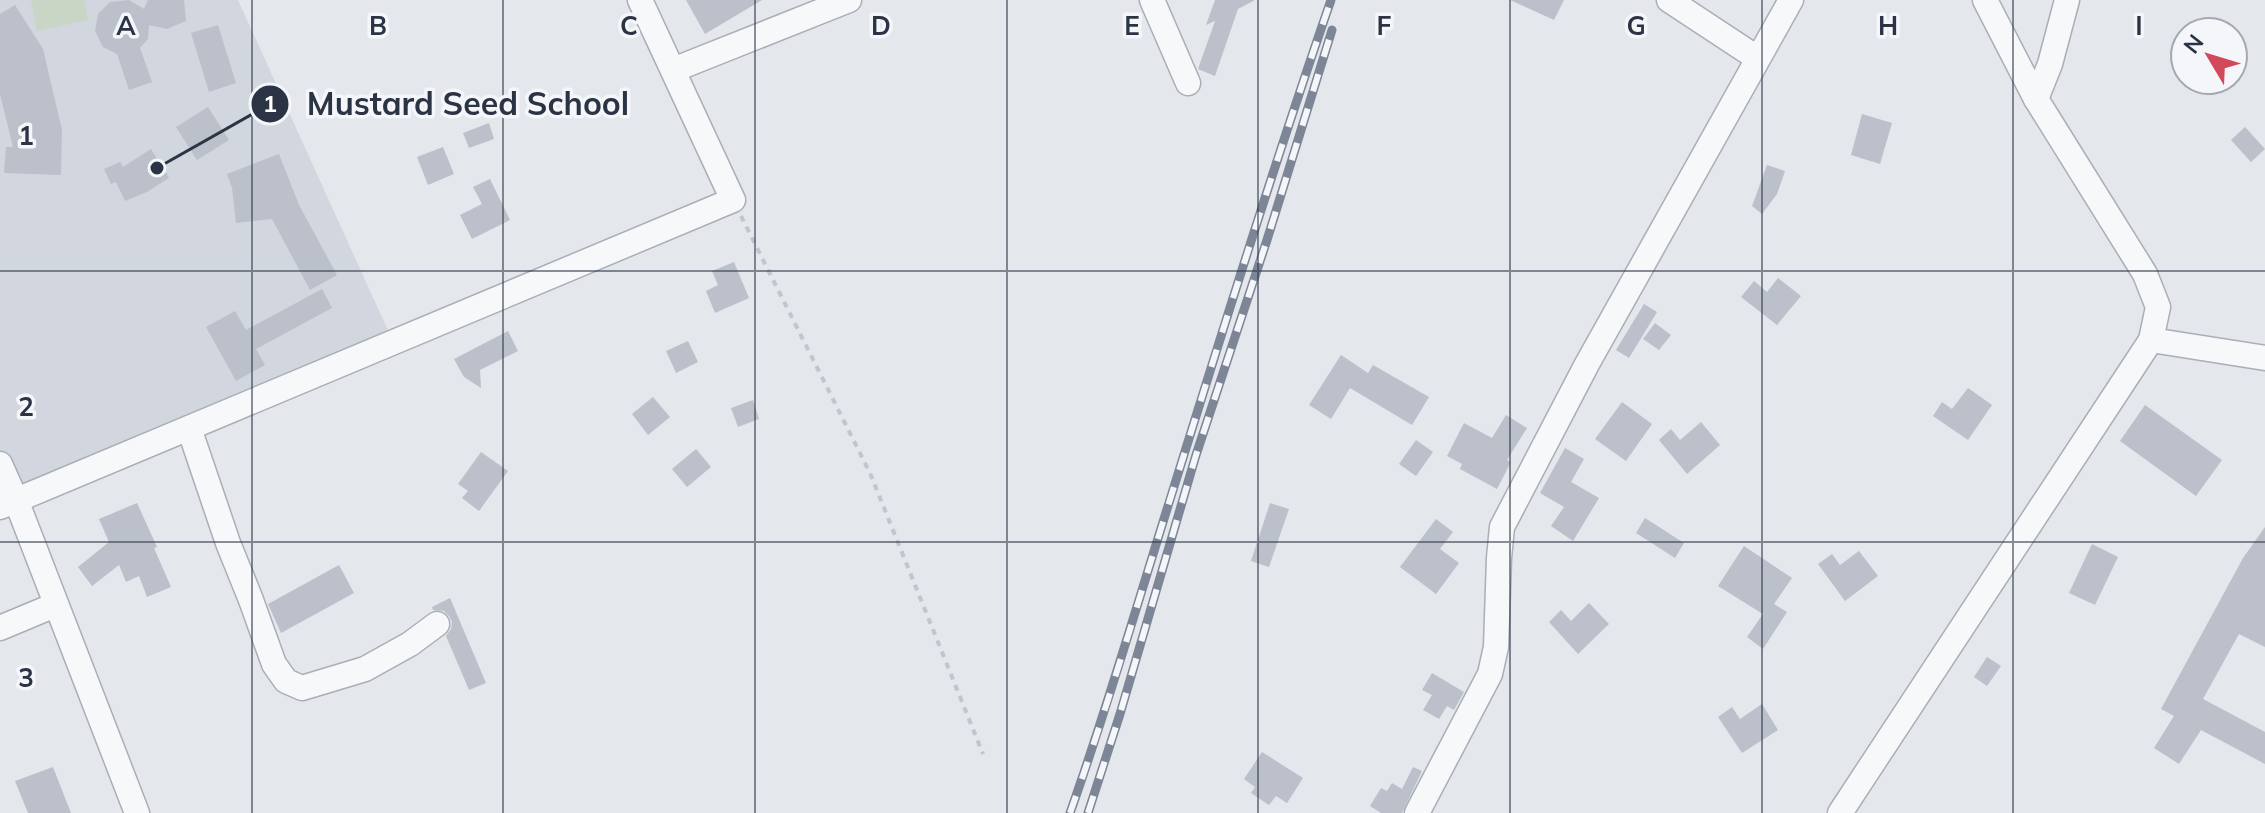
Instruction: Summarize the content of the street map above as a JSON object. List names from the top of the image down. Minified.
{"places":["Mustard Seed School"],"north":"top left","grid":{"columns":["A","B","C","D","E","F","G","H","I"],"rows":["1","2","3"]}}
